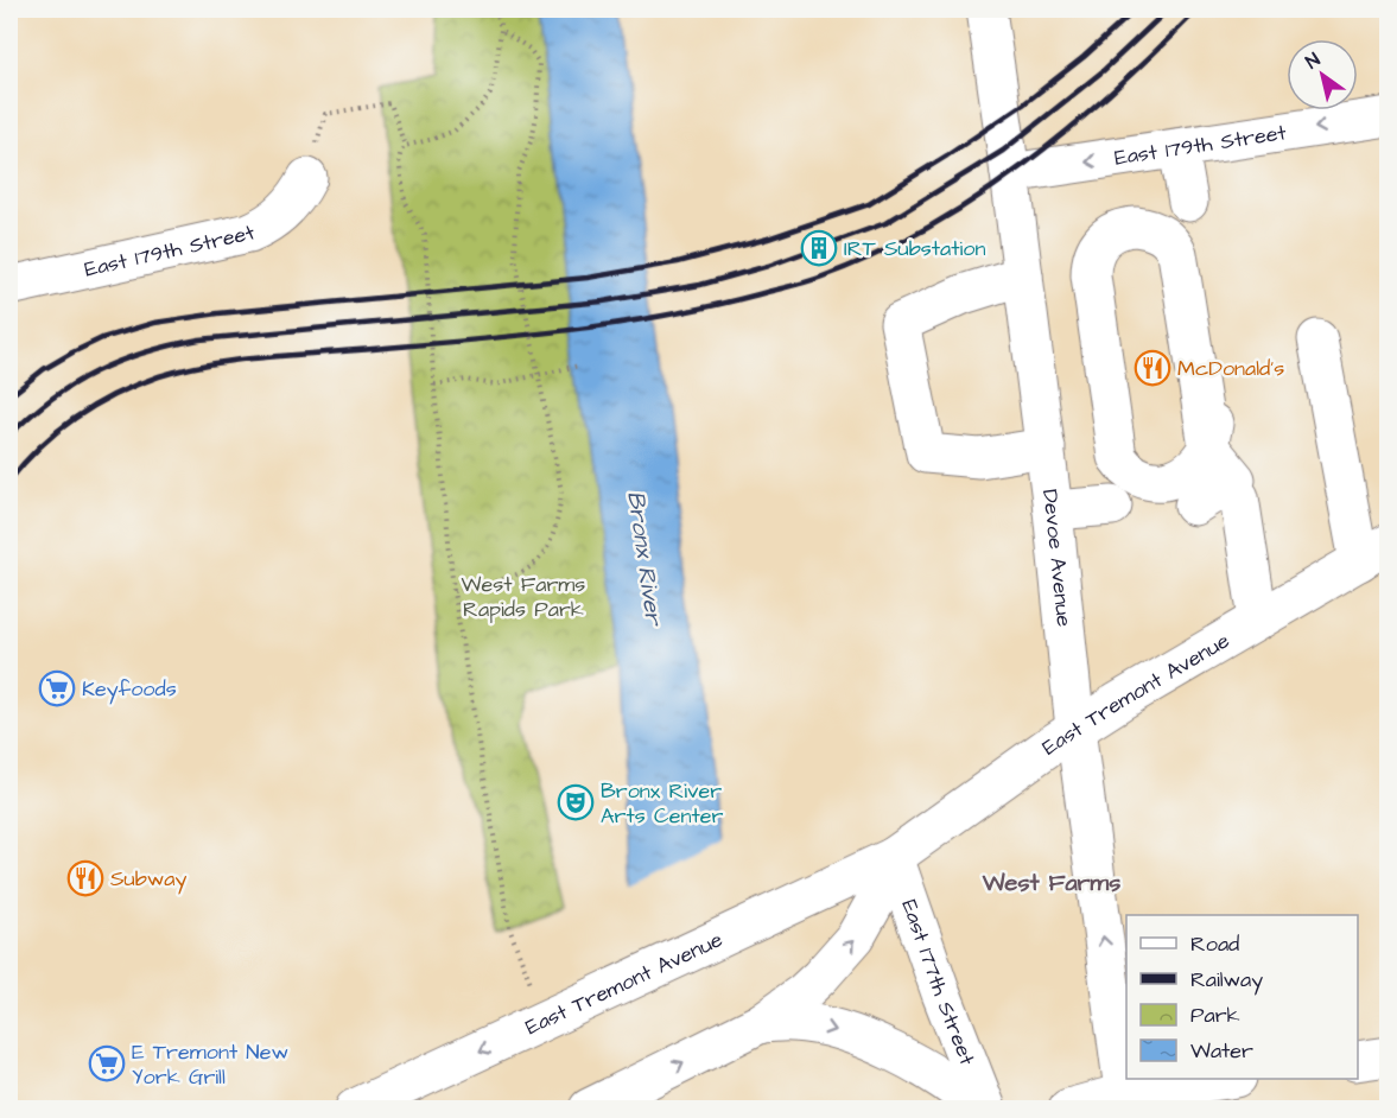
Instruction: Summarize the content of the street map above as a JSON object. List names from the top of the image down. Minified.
{"streets":{"main road":["East 179th Street","Devoe Avenue","East Tremont Avenue","East 177th Street"]},"crossings":[["East 179th Street","Devoe Avenue"],["Devoe Avenue","East Tremont Avenue"],["East Tremont Avenue","East 177th Street"]],"one_way":["East 179th Street"],"districts":["West Farms"],"water":["Bronx River"],"parks":["West Farms Rapids Park"],"places":{"building":["IRT Substation"],"restaurant":["McDonald's","Subway"],"supermarket":["Keyfoods","E Tremont New York Grill"],"theatre":["Bronx River Arts Center"]},"legend":["Road","Railway","Park","Water"],"north":"top left"}
